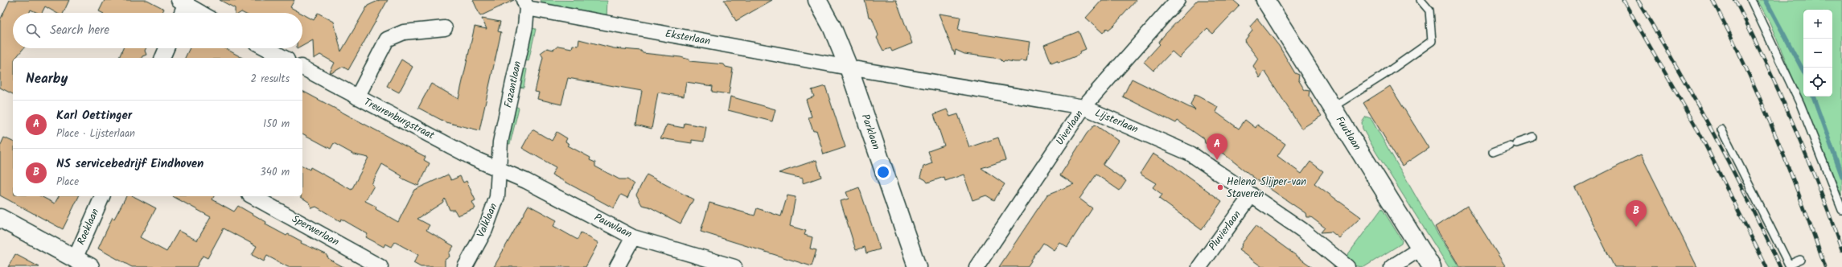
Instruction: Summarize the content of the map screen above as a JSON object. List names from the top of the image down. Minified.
{"streets":{"street":["Eksterlaan","Fazantlaan","Treurenburgstraat","Lijsterlaan","Uiverlaan","Parklaan","Fuutlaan","Valklaan","Pauwlaan","Roeklaan","Sperwerlaan","Pluvierlaan"]},"crossings":[["Eksterlaan","Fazantlaan"],["Eksterlaan","Lijsterlaan"],["Eksterlaan","Parklaan"],["Fazantlaan","Treurenburgstraat"],["Fazantlaan","Valklaan"],["Fazantlaan","Pauwlaan"],["Treurenburgstraat","Valklaan"],["Treurenburgstraat","Pauwlaan"],["Lijsterlaan","Uiverlaan"],["Lijsterlaan","Parklaan"],["Lijsterlaan","Pluvierlaan"],["Valklaan","Pauwlaan"]],"places":["Helena Slijper-van Staveren"],"page":{"map_buttons":["+","−"],"search":"Search here","heading":["Nearby","2 results"],"list":[{"mark":"A","name":"Karl Oettinger","note":"Place · Lijsterlaan","value":"150 m"},{"mark":"B","name":"NS servicebedrijf Eindhoven","note":"Place","value":"340 m"}],"pins":["A","B"]}}
